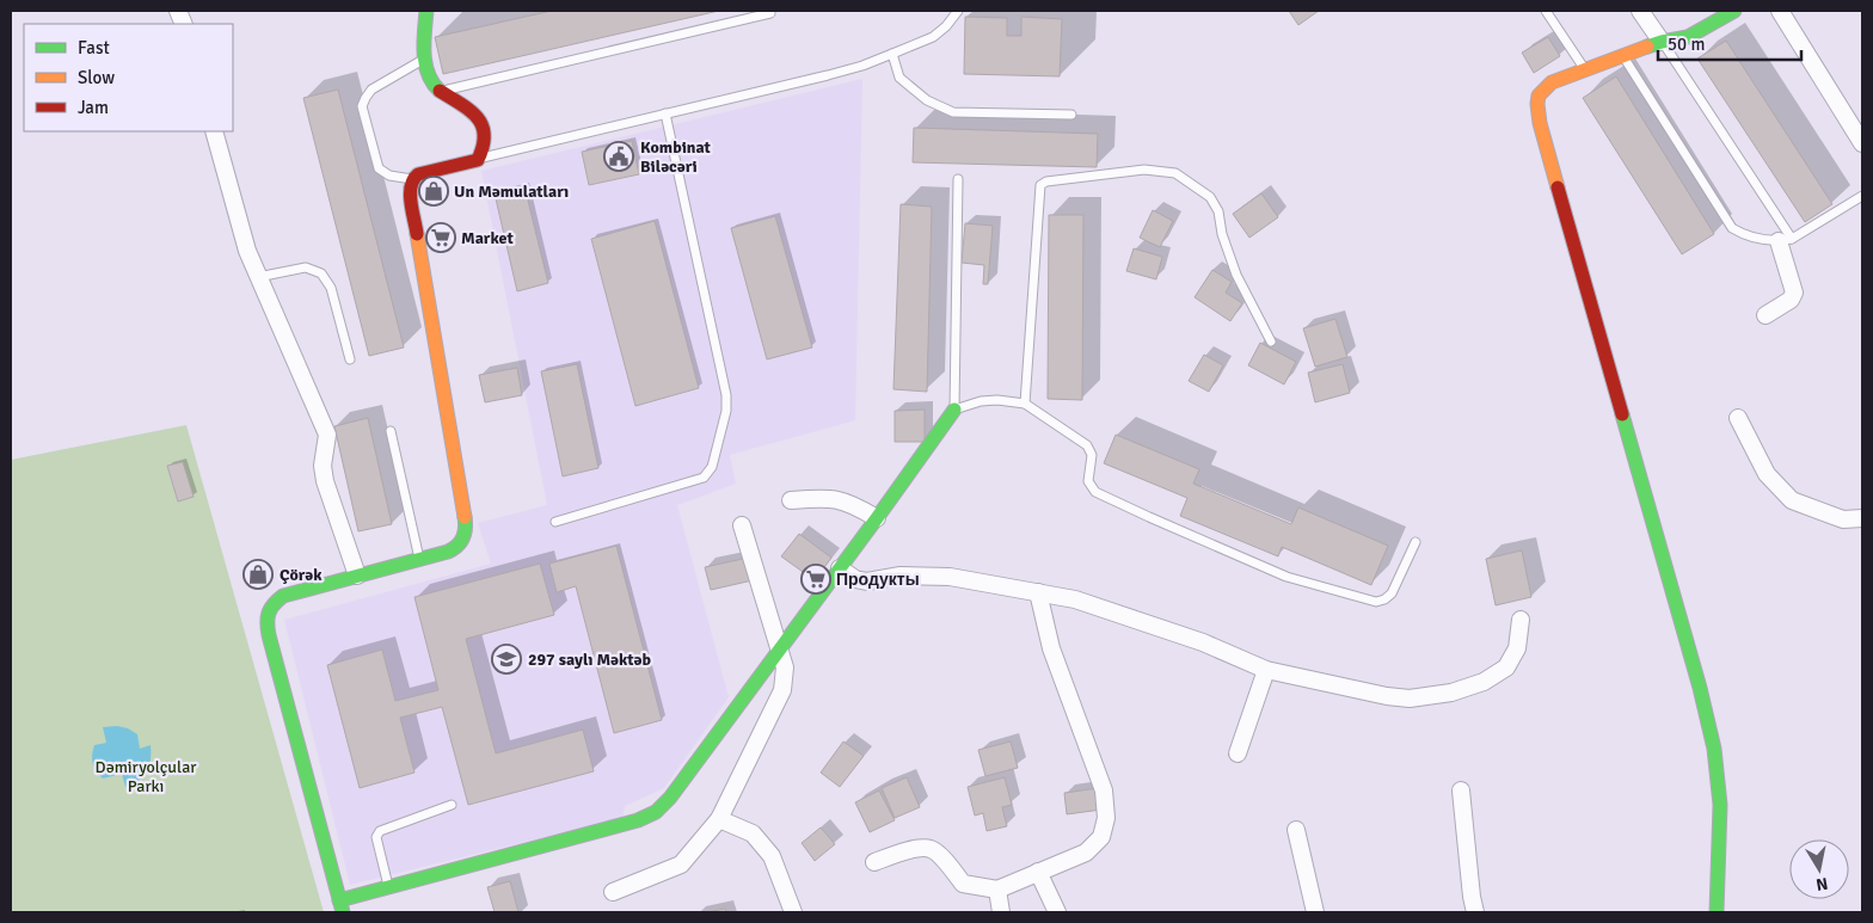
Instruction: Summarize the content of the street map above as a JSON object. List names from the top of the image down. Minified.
{"parks":["Dəmiryolçular Parkı"],"places":{"public building":["Kombinat Biləcəri"],"shop":["Un Məmulatları","Çörək"],"supermarket":["Market","Продукты"],"school or university":["297 saylı Məktəb"]},"legend":["Fast","Slow","Jam"],"scale_bar":"50 m","north":"bottom"}
